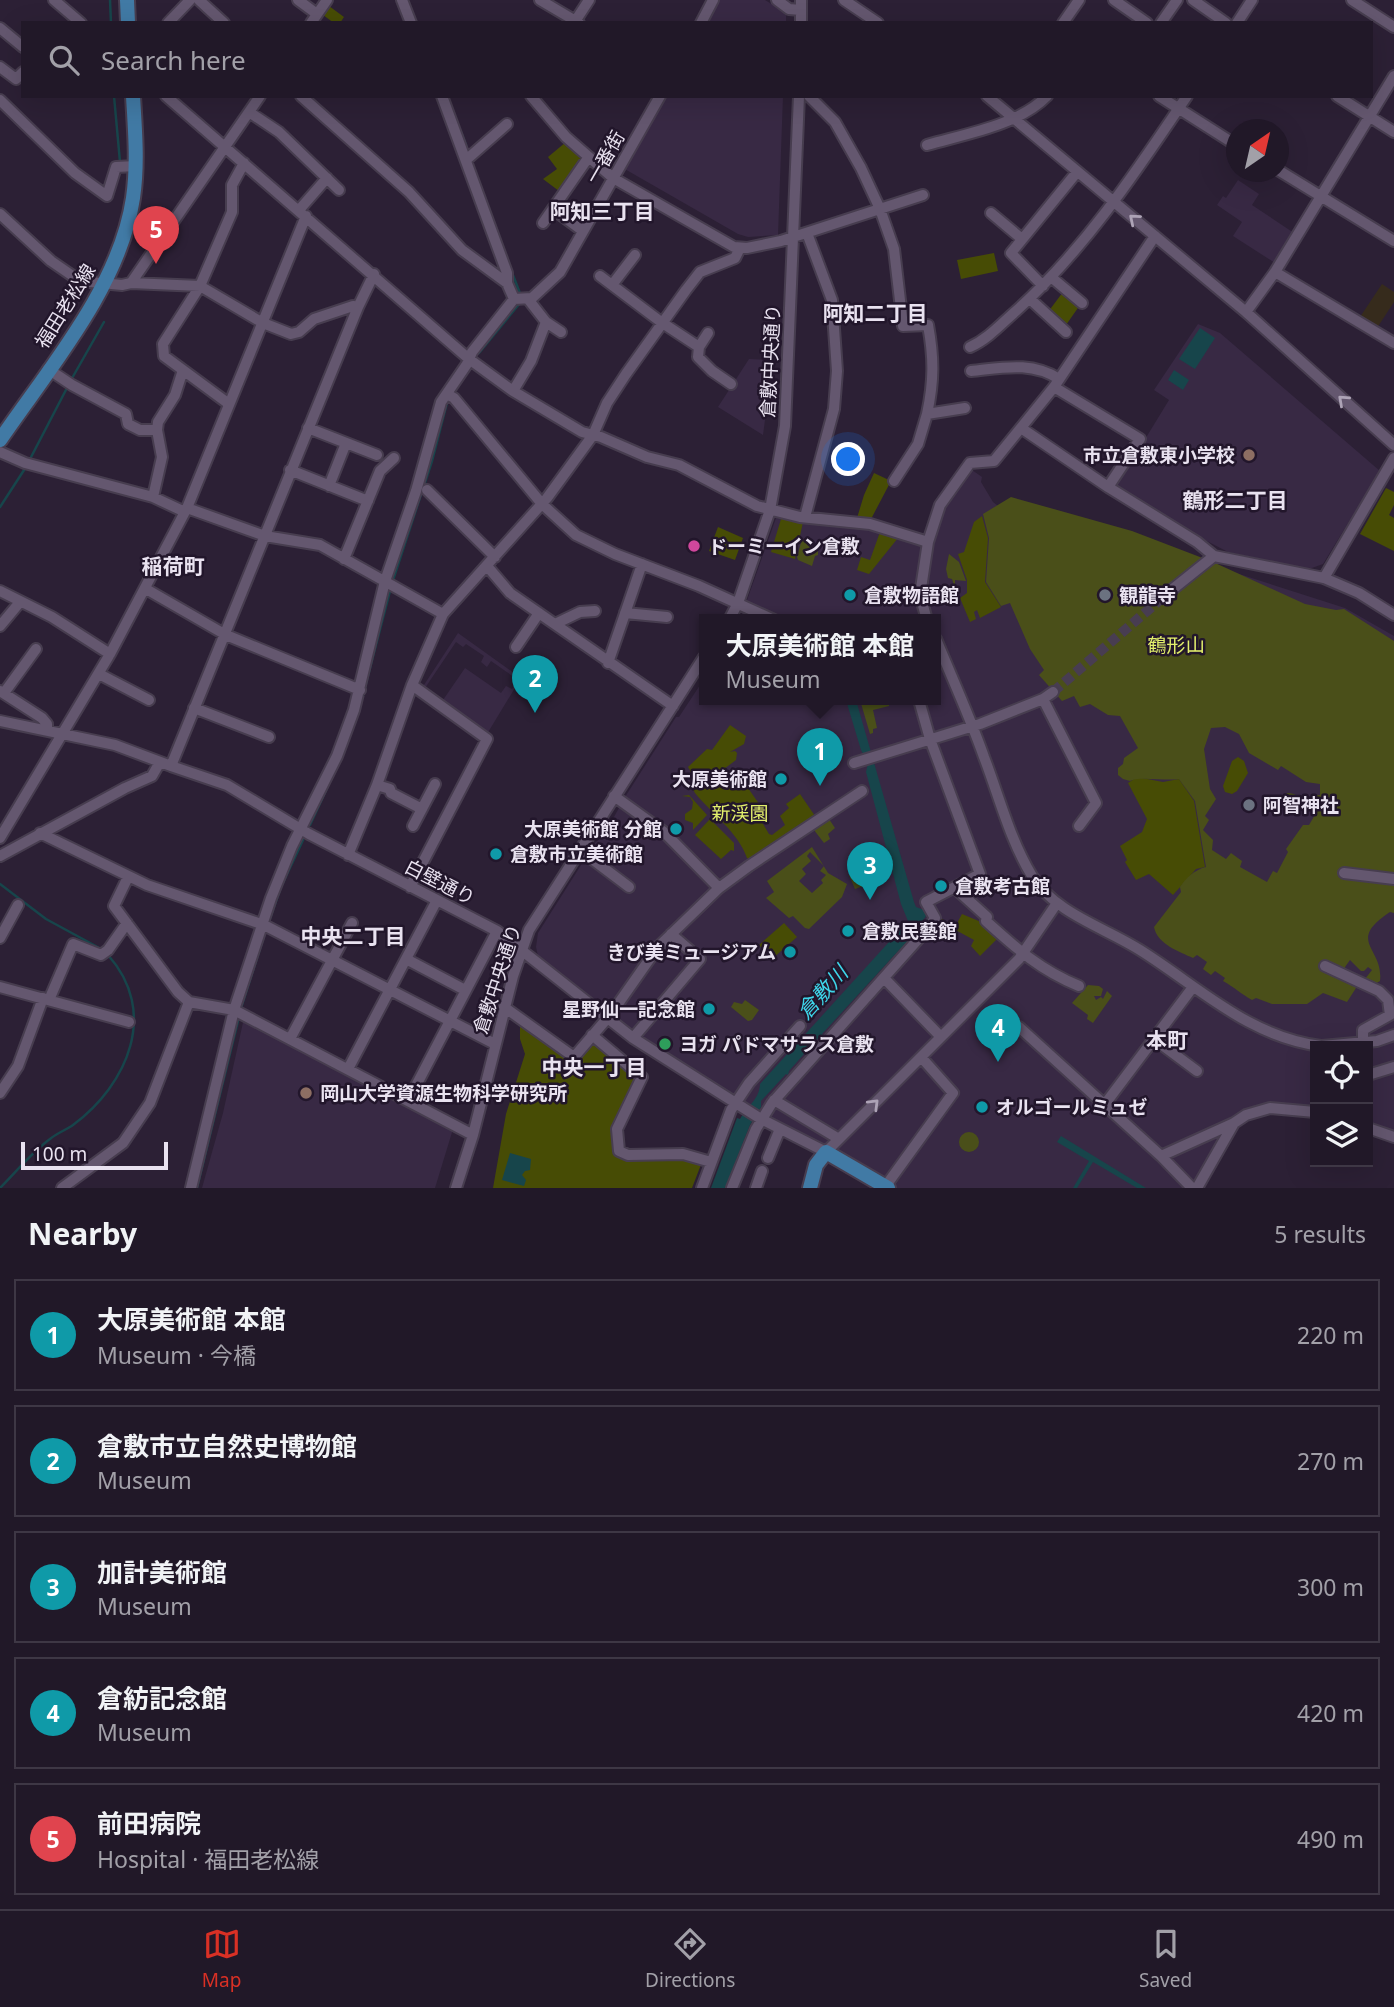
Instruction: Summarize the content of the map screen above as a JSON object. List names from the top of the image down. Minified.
{"streets":{"main road":["福田老松線"],"street":["一番街","倉敷中央通り","白壁通り"]},"crossings":[["一番街","白壁通り"],["倉敷中央通り","白壁通り"]],"districts":["阿知三丁目","阿知二丁目","鶴形二丁目","稲荷町","中央二丁目","本町","中央一丁目"],"water":["倉敷川"],"parks":["鶴形山","新渓園"],"places":["市立倉敷東小学校","ドーミーイン倉敷","倉敷物語館","観龍寺","大原美術館","阿智神社","大原美術館 分館","倉敷市立美術館","倉敷考古館","倉敷民藝館","きび美ミュージアム","星野仙一記念館","ヨガ パドマサラス倉敷","岡山大学資源生物科学研究所","オルゴールミュゼ"],"scale_bar":"100 m","north":"top right","page":{"search":"Search here","pins":["5","2","1","3","4"],"popup":["大原美術館 本館","Museum"],"scale":"100 m","heading":["Nearby","5 results"],"list":[{"mark":"1","name":"大原美術館 本館","note":"Museum · 今橋","value":"220 m"},{"mark":"2","name":"倉敷市立自然史博物館","note":"Museum","value":"270 m"},{"mark":"3","name":"加計美術館","note":"Museum","value":"300 m"},{"mark":"4","name":"倉紡記念館","note":"Museum","value":"420 m"},{"mark":"5","name":"前田病院","note":"Hospital · 福田老松線","value":"490 m"}],"nav":["Map","Directions","Saved"]}}
